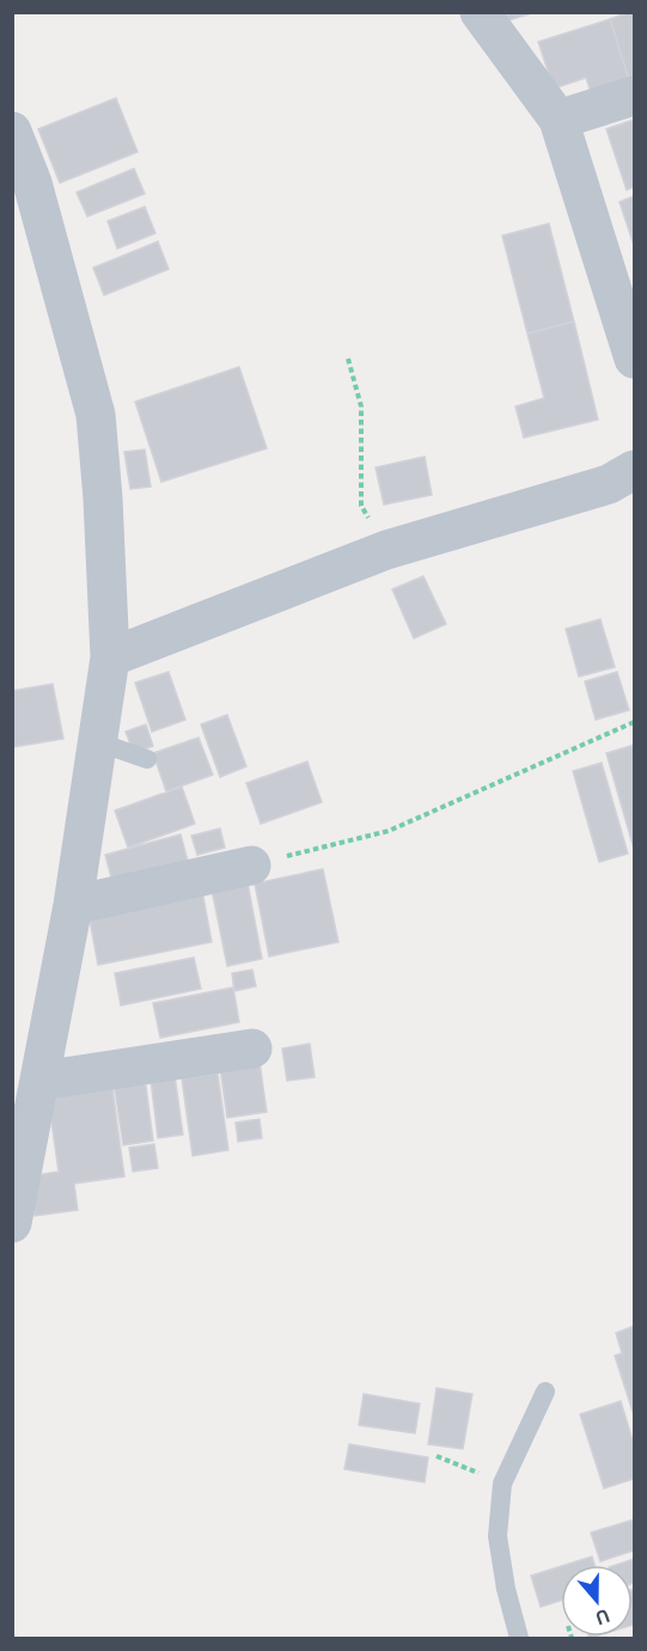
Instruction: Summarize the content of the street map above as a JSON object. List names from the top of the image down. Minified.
{"north":"bottom"}
